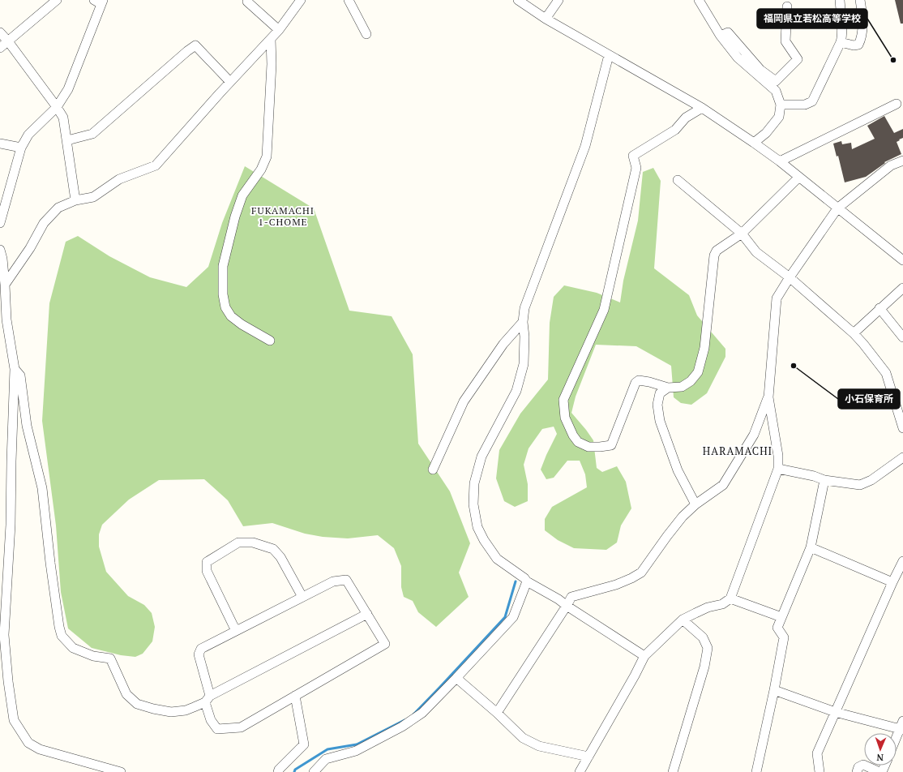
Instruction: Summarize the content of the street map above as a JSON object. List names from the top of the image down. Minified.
{"districts":["FUKAMACHI 1-CHOME","HARAMACHI"],"places":["福岡県立若松高等学校","小石保育所"],"north":"bottom"}
